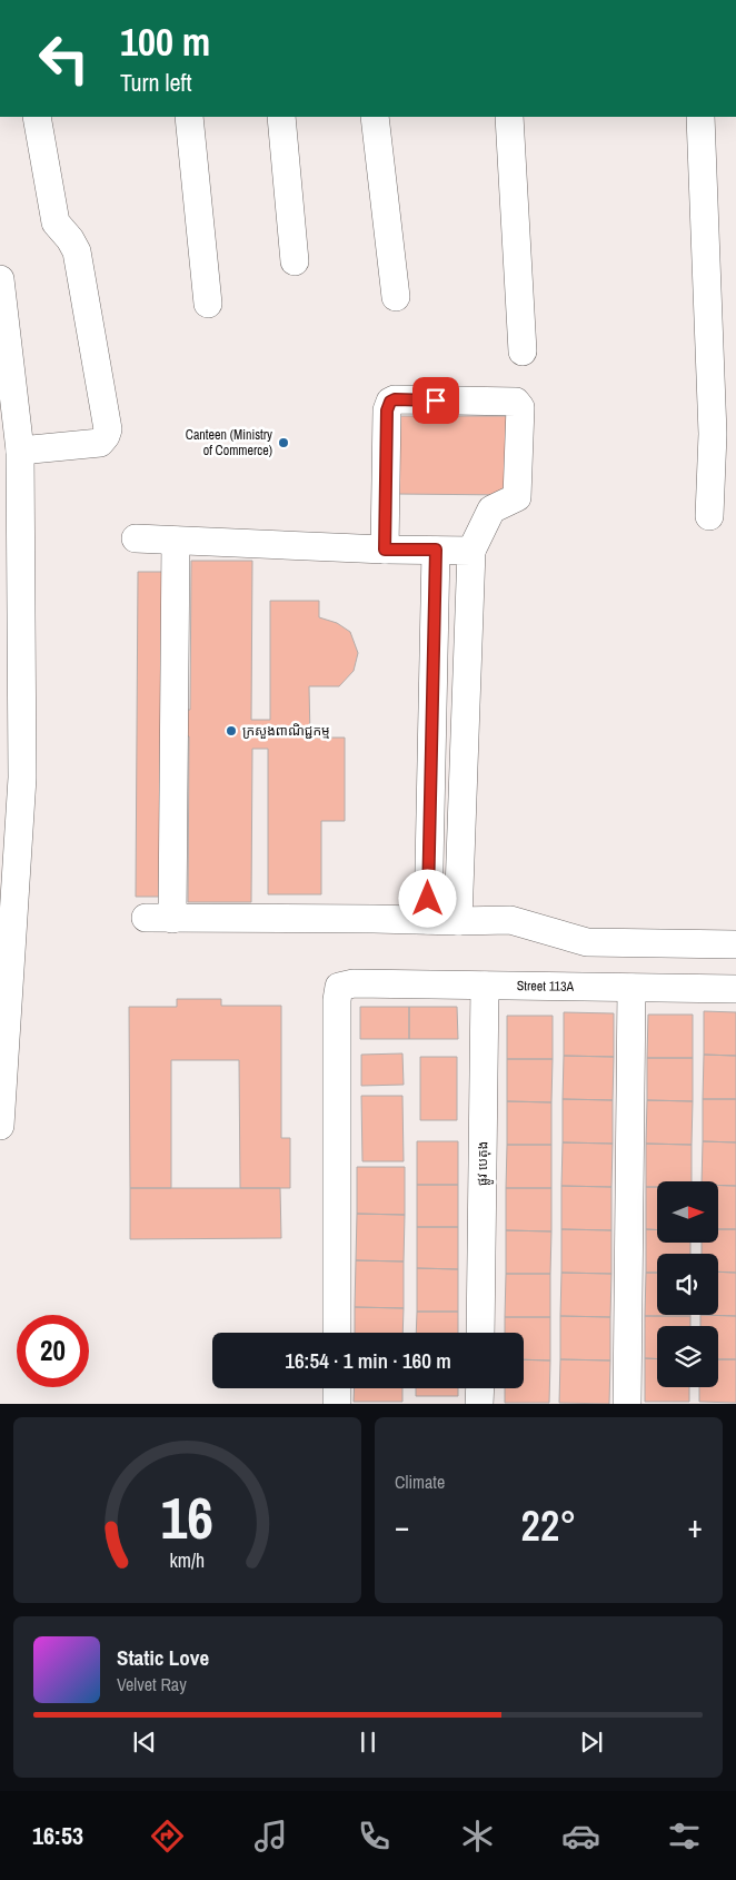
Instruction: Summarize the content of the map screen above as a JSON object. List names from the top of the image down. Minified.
{"streets":{"street":["Street 113A","ផ្លូវ បេតុង"]},"crossings":[["Street 113A","ផ្លូវ បេតុង"]],"places":["Canteen (Ministry of Commerce)","ក្រសួងពាណិជ្ជកម្ម"],"north":"right","page":{"turn":["100 m","Turn left"],"limit":"20","trip":"16:54 · 1 min · 160 m","tile":"Climate","heat":["−","22°","+"],"song":["Static Love","Velvet Ray"],"tabs":"16:53","gauge":["16","km/h"]}}
